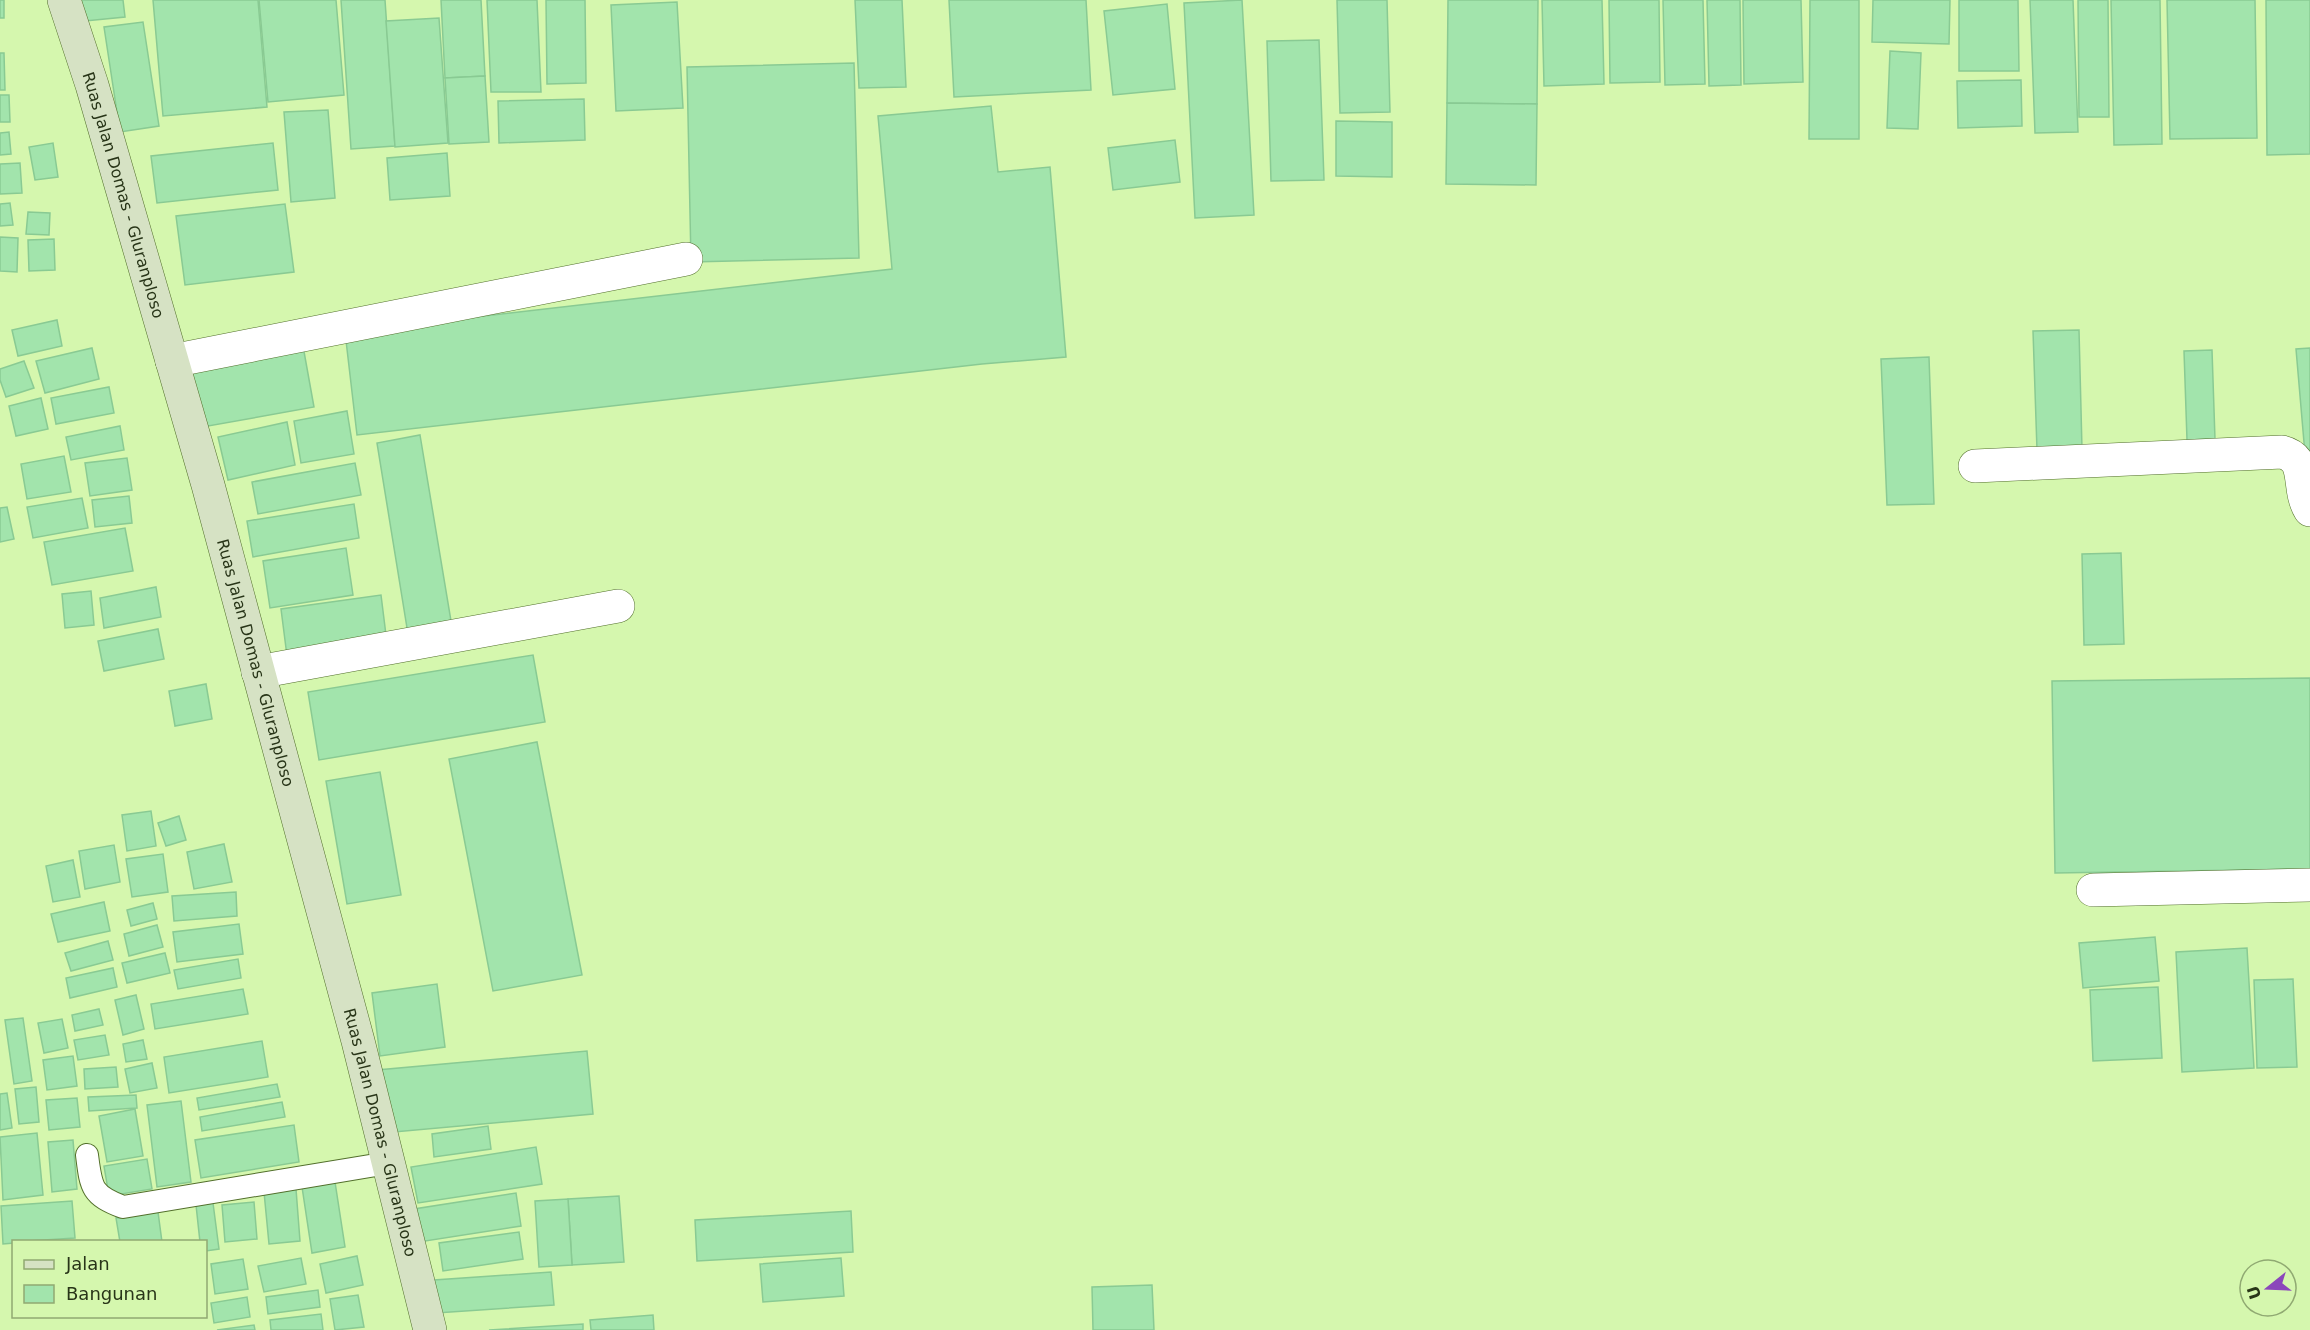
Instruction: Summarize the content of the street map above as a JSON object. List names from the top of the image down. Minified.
{"streets":{"main road":["Ruas Jalan Domas - Gluranploso"]},"legend":["Jalan","Bangunan"],"north":"left"}
